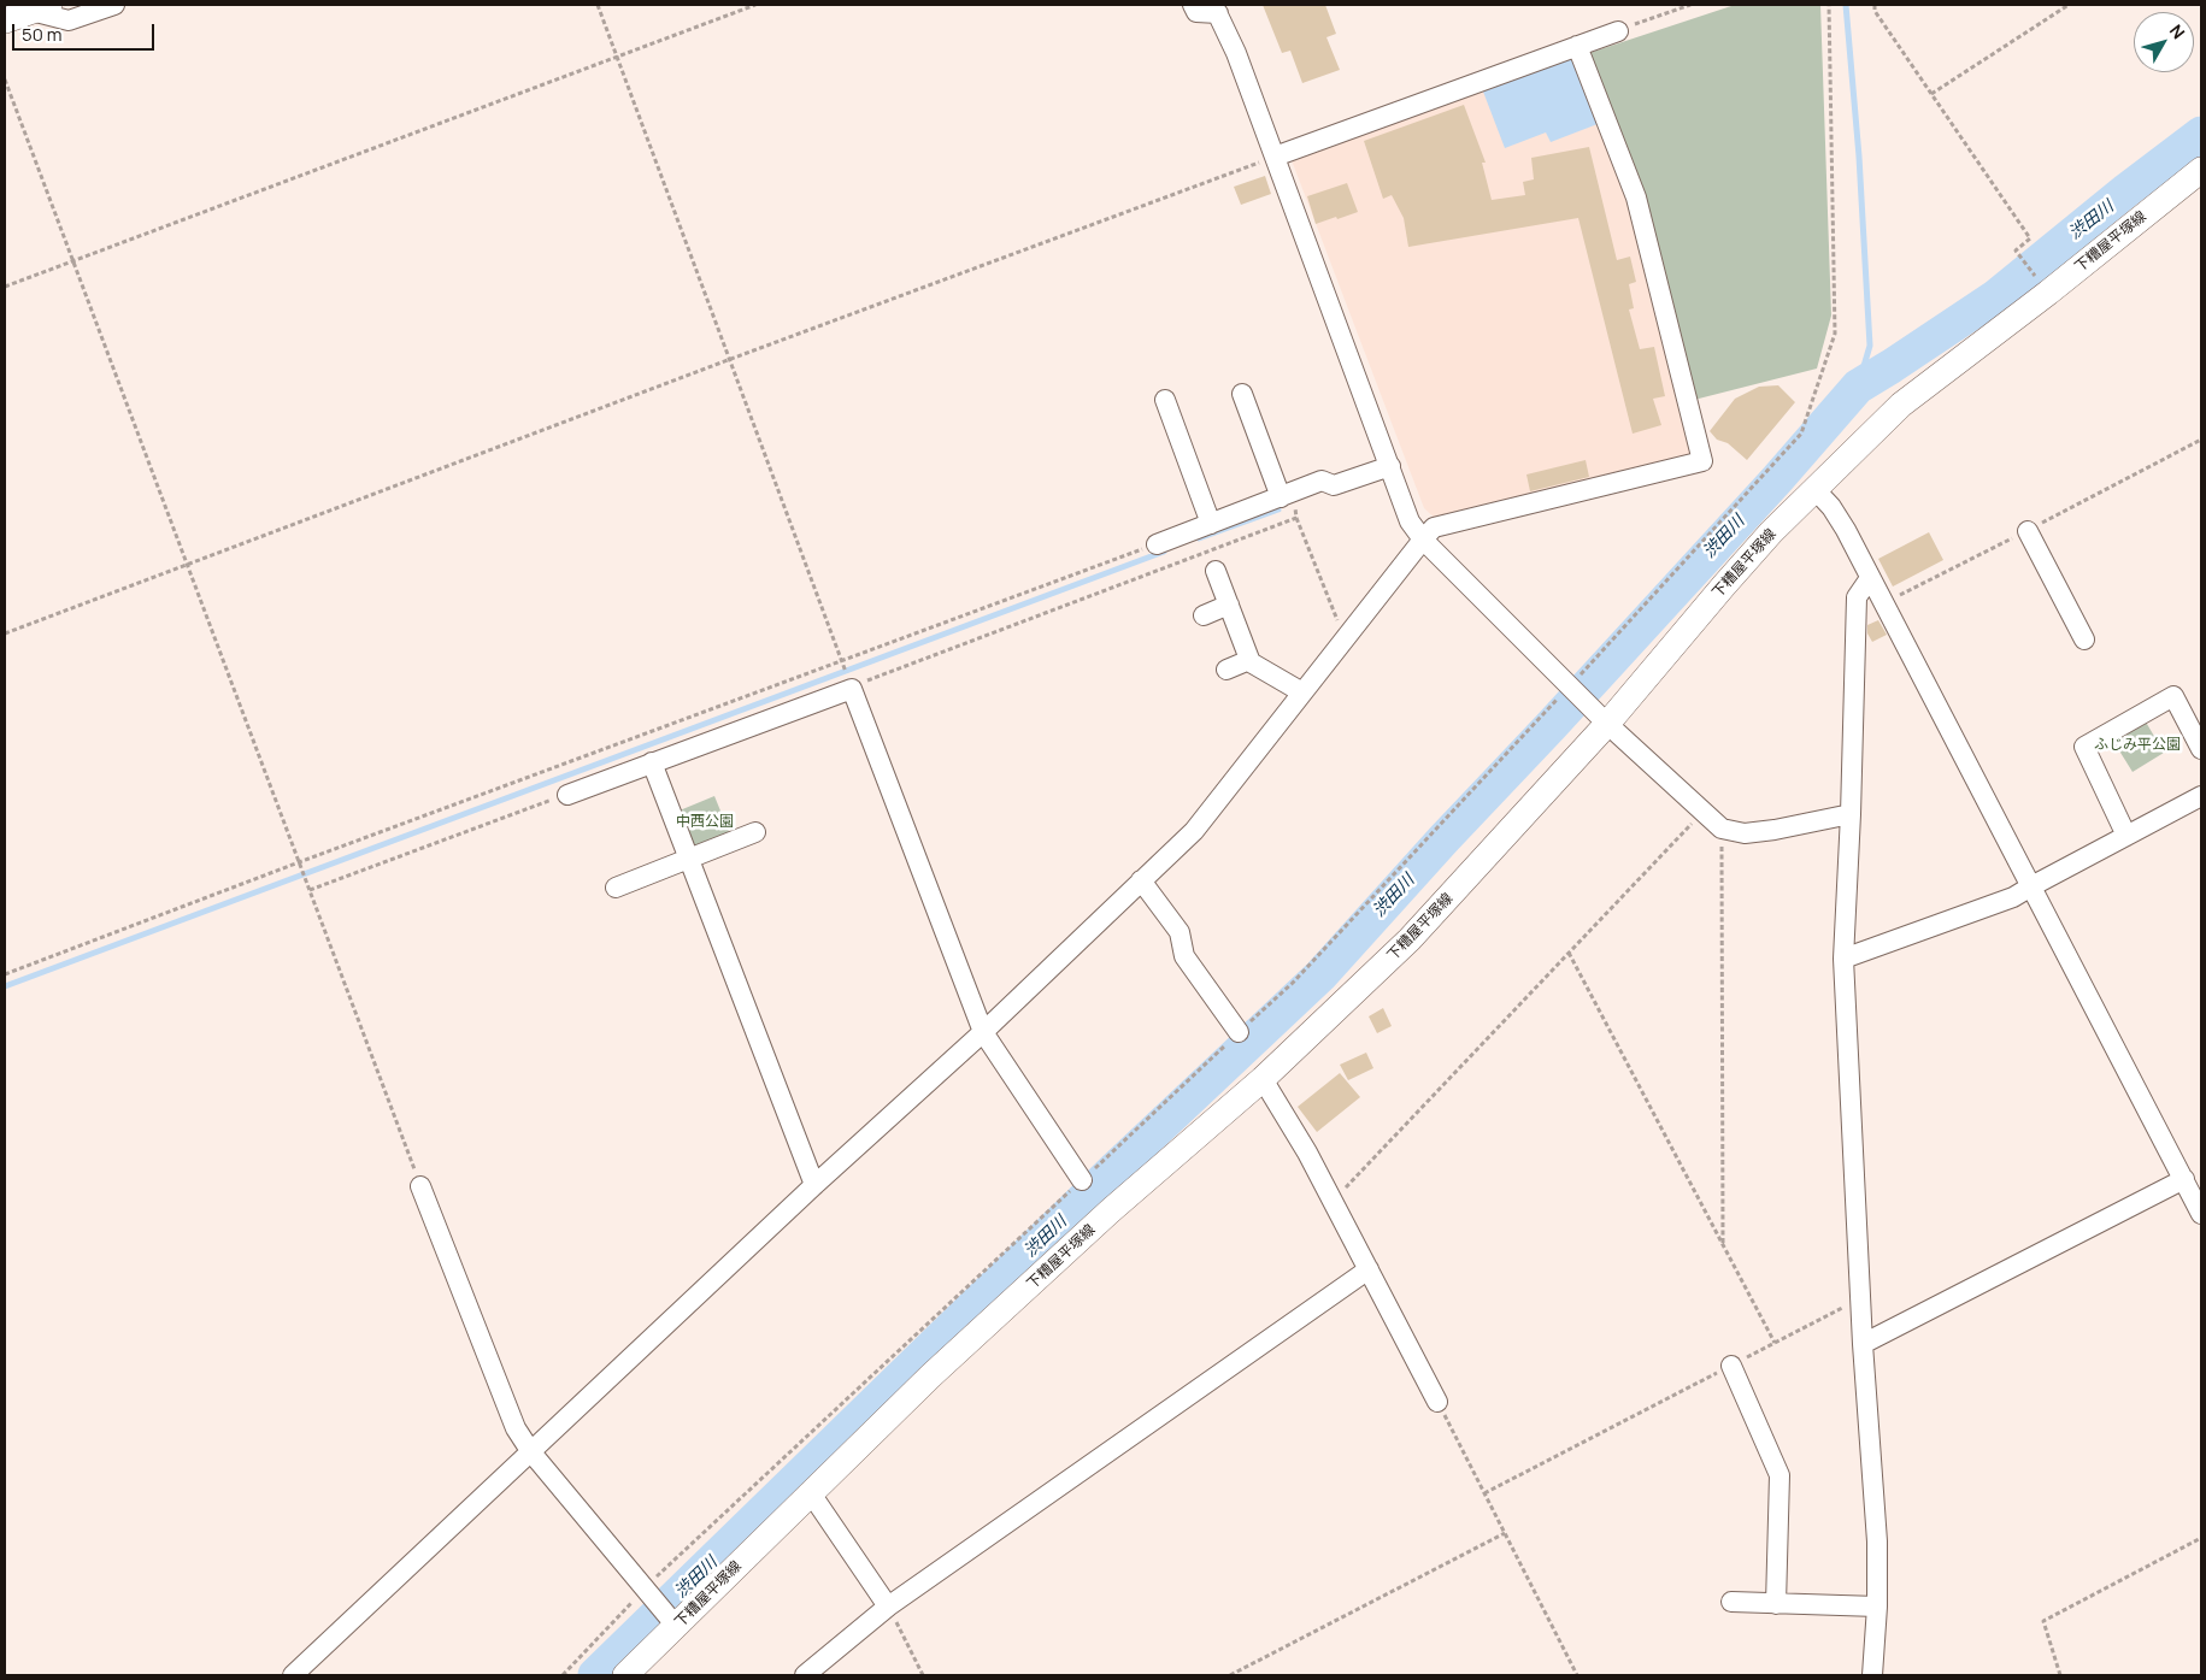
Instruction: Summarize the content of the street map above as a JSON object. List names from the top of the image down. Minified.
{"streets":{"main road":["下糟屋平塚線"]},"water":["渋田川"],"parks":["ふじみ平公園","中西公園"],"scale_bar":"50 m","north":"top right"}
